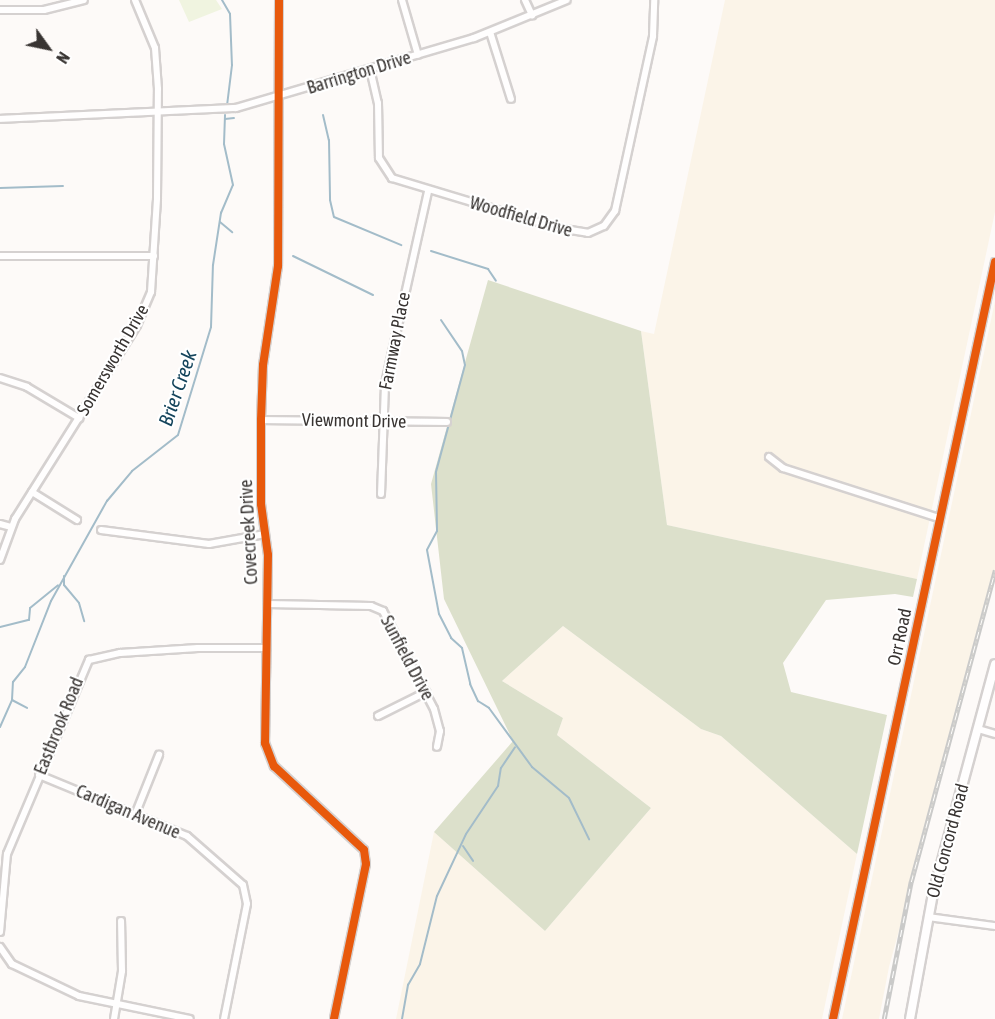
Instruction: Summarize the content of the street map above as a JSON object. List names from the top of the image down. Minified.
{"streets":{"street":["Barrington Drive","Woodfield Drive","Farmway Place","Somersworth Drive","Viewmont Drive","Covecreek Drive","Orr Road","Sunfield Drive","Eastbrook Road","Cardigan Avenue","Old Concord Road"]},"crossings":[["Barrington Drive","Woodfield Drive"],["Barrington Drive","Somersworth Drive"],["Barrington Drive","Covecreek Drive"],["Woodfield Drive","Farmway Place"],["Farmway Place","Viewmont Drive"],["Viewmont Drive","Covecreek Drive"],["Covecreek Drive","Sunfield Drive"],["Covecreek Drive","Eastbrook Road"],["Eastbrook Road","Cardigan Avenue"]],"water":["Brier Creek"],"north":"bottom right"}
